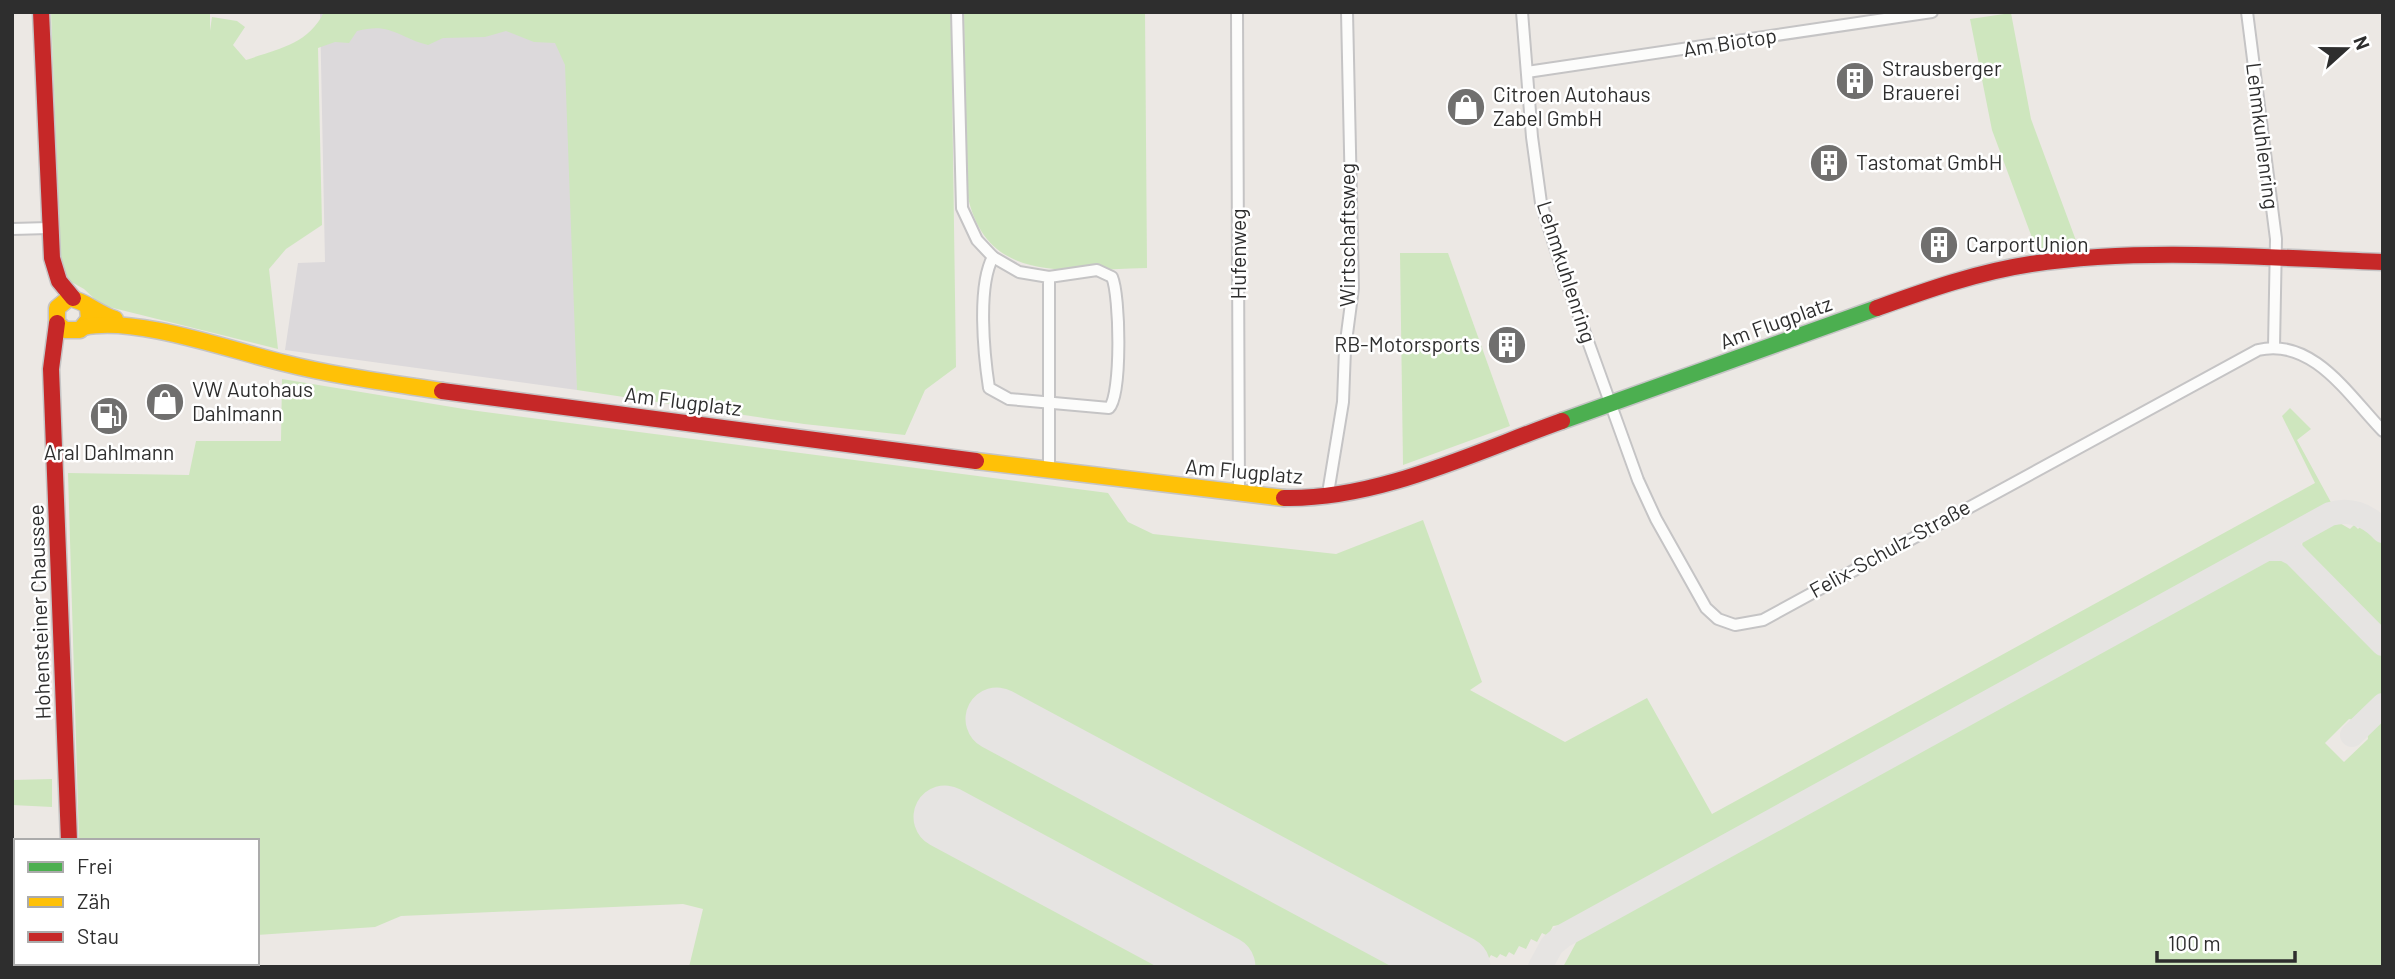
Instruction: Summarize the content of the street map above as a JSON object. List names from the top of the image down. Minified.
{"streets":{"street":["Am Biotop","Lehmkuhlenring","Wirtschaftsweg","Hufenweg","Am Flugplatz","Felix-Schulz-Straße","Hohensteiner Chaussee"]},"crossings":[["Am Biotop","Lehmkuhlenring"],["Lehmkuhlenring","Am Flugplatz"],["Lehmkuhlenring","Felix-Schulz-Straße"],["Wirtschaftsweg","Am Flugplatz"],["Hufenweg","Am Flugplatz"],["Am Flugplatz","Felix-Schulz-Straße"],["Am Flugplatz","Hohensteiner Chaussee"]],"places":{"building":["Strausberger Brauerei","Tastomat GmbH","CarportUnion","RB-Motorsports"],"shop":["Citroen Autohaus Zabel GmbH","VW Autohaus Dahlmann"],"fuel station":["Aral Dahlmann"]},"legend":["Frei","Zäh","Stau"],"scale_bar":"100 m","north":"right"}
